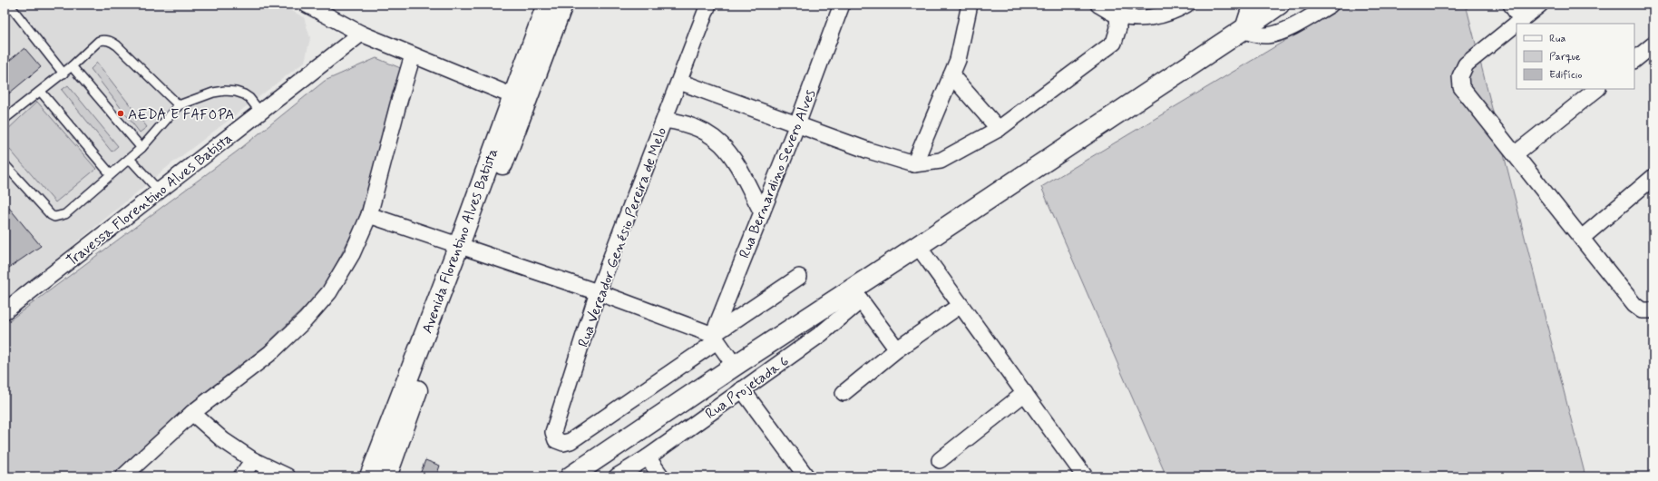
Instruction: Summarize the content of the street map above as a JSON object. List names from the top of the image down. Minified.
{"streets":{"main road":["Avenida Florentino Alves Batista"],"street":["Rua Bernardino Severo Alves","Travessa Florentino Alves Batista","Rua Vereador Genésio Pereira de Melo","Rua Projetada 6"]},"crossings":[["Rua Bernardino Severo Alves","Rua Vereador Genésio Pereira de Melo"]],"places":["AEDA E FAFOPA"],"legend":["Rua","Parque","Edifício"]}
